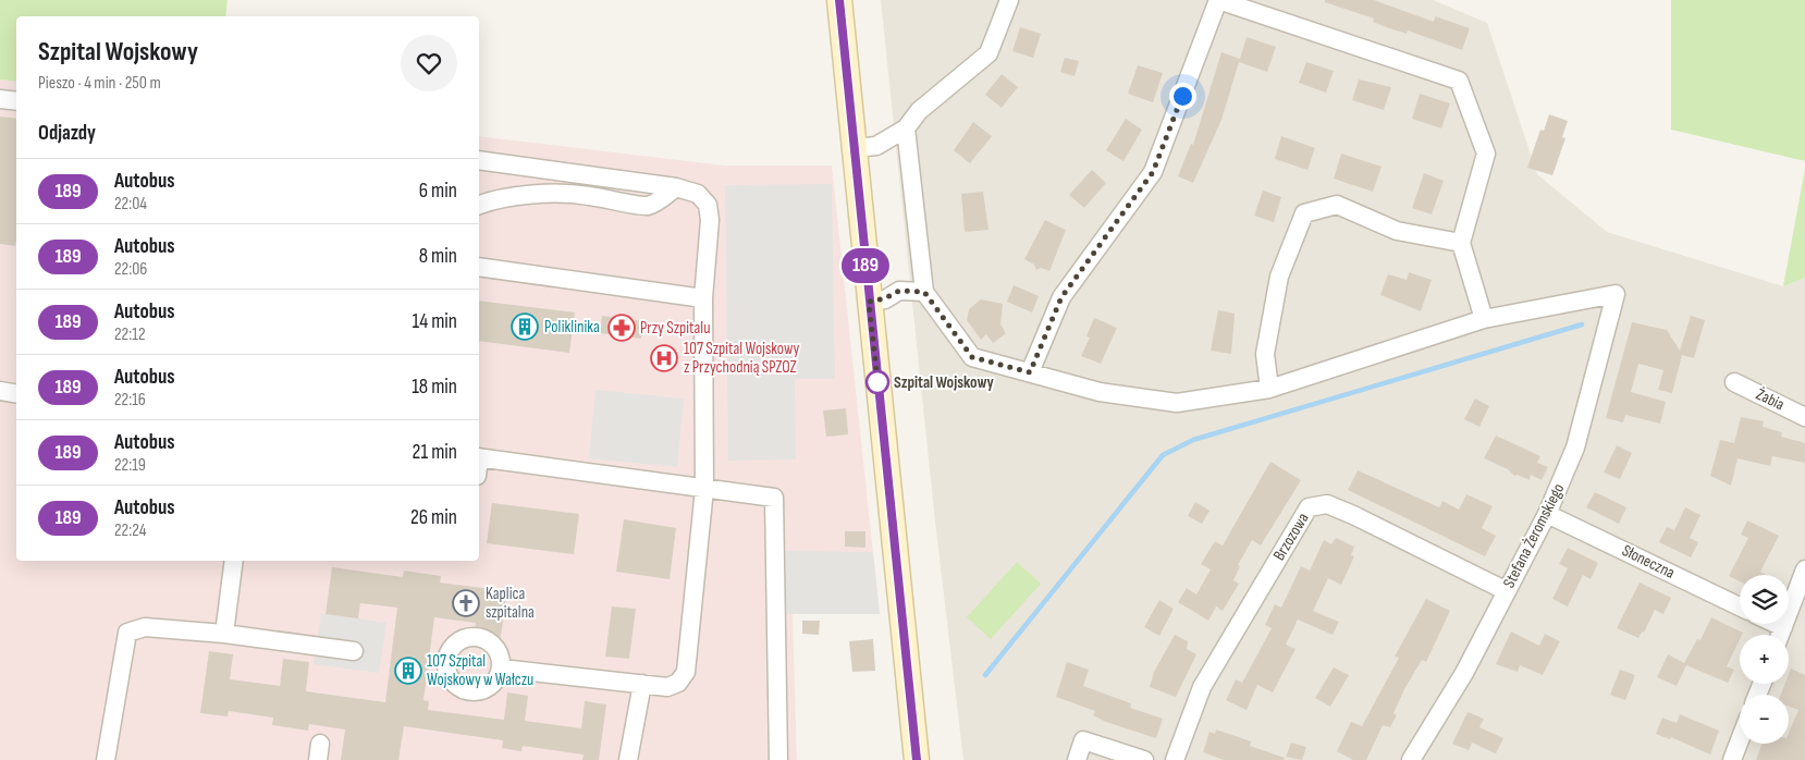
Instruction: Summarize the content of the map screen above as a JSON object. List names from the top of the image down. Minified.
{"streets":{"street":["Żabia","Stefana Żeromskiego","Brzozowa","Słoneczna"]},"crossings":[["Stefana Żeromskiego","Brzozowa"],["Stefana Żeromskiego","Słoneczna"]],"places":{"building":["Poliklinika","107 Szpital Wojskowy w Wałczu"],"pharmacy":["Przy Szpitalu"],"hospital":["107 Szpital Wojskowy z Przychodnią SPZOZ"],"other":["Szpital Wojskowy"],"church":["Kaplica szpitalna"]},"lines":["bus line 189"],"page":{"on_map":"189","heading":[["Szpital Wojskowy","Pieszo · 4 min · 250 m"],"Odjazdy"],"list":[{"mark":"189","name":"Autobus","note":"22:04","value":"6 min"},{"mark":"189","name":"Autobus","note":"22:06","value":"8 min"},{"mark":"189","name":"Autobus","note":"22:12","value":"14 min"},{"mark":"189","name":"Autobus","note":"22:16","value":"18 min"},{"mark":"189","name":"Autobus","note":"22:19","value":"21 min"},{"mark":"189","name":"Autobus","note":"22:24","value":"26 min"}],"map_buttons":["+","−"]}}
